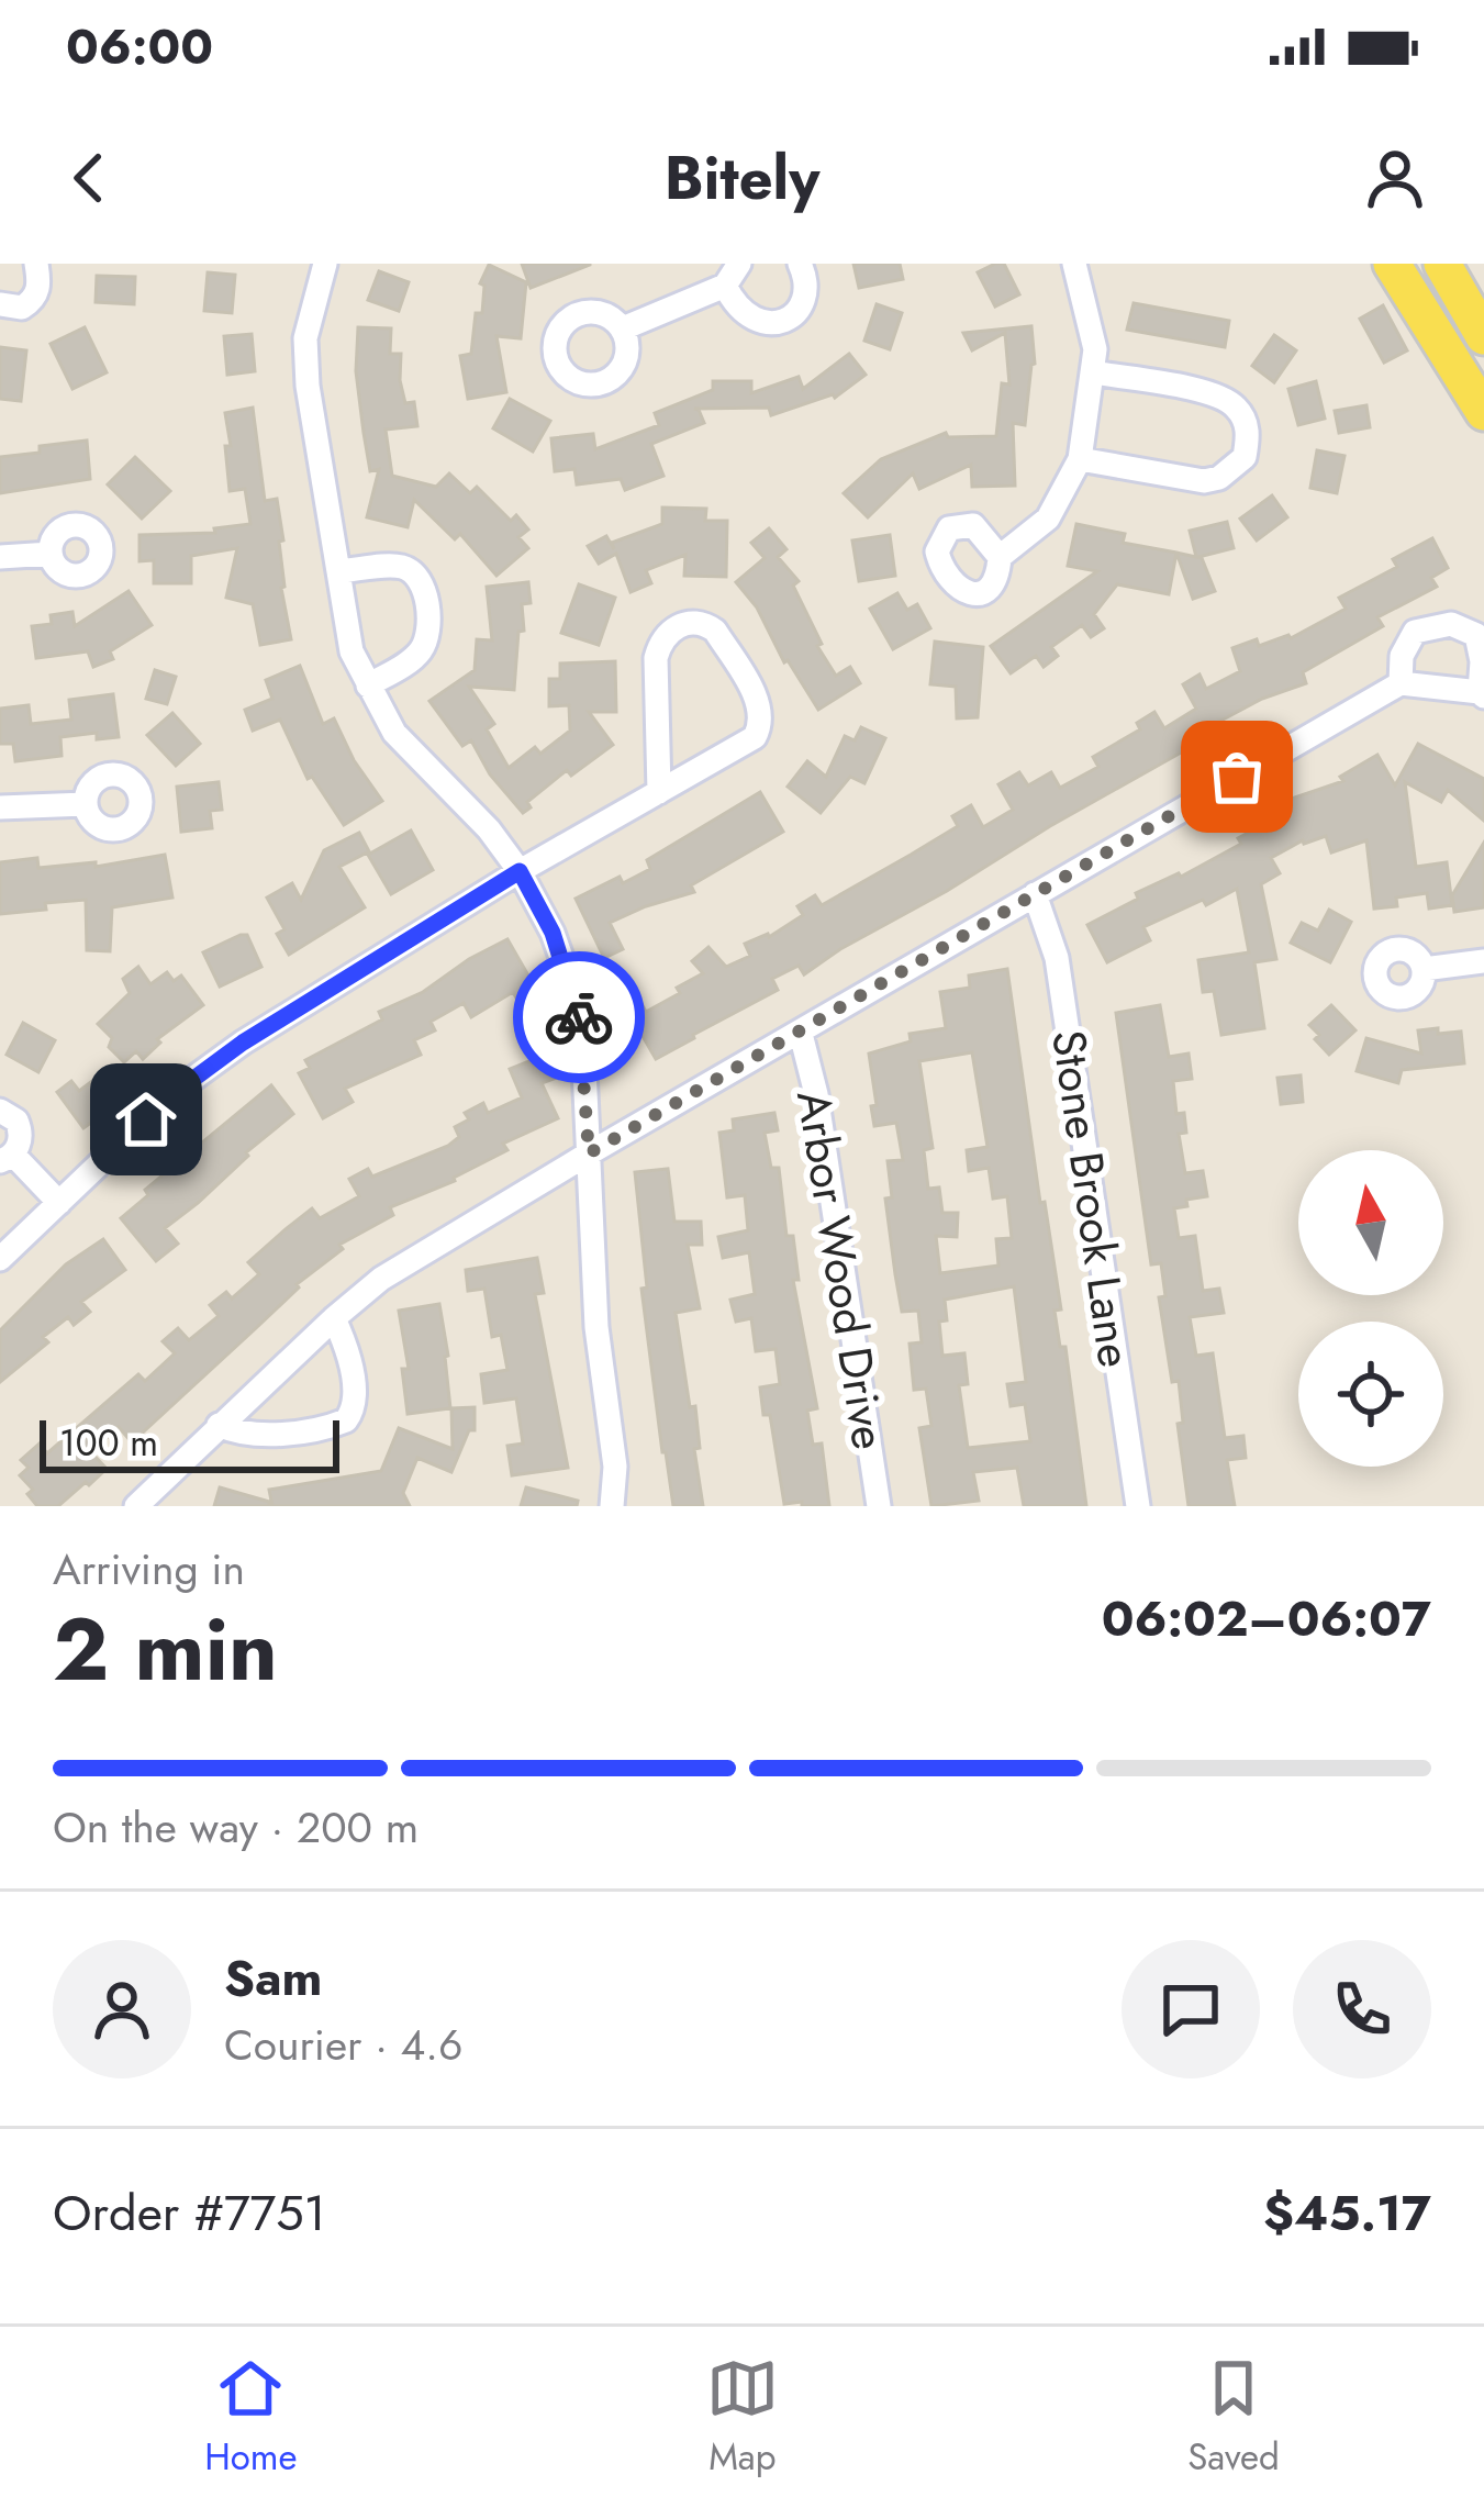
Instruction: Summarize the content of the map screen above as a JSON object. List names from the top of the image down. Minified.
{"streets":{"street":["Stone Brook Lane","Arbor Wood Drive"]},"scale_bar":"100 m","north":"top","page":{"status":"06:00","header":"Bitely","scale":"100 m","heading":["2 min","Arriving in","06:02–06:07"],"panel":["Sam","Courier · 4.6","Order #7751","$45.17"],"bar":"On the way · 200 m","tabs":["Home","Map","Saved"]}}
